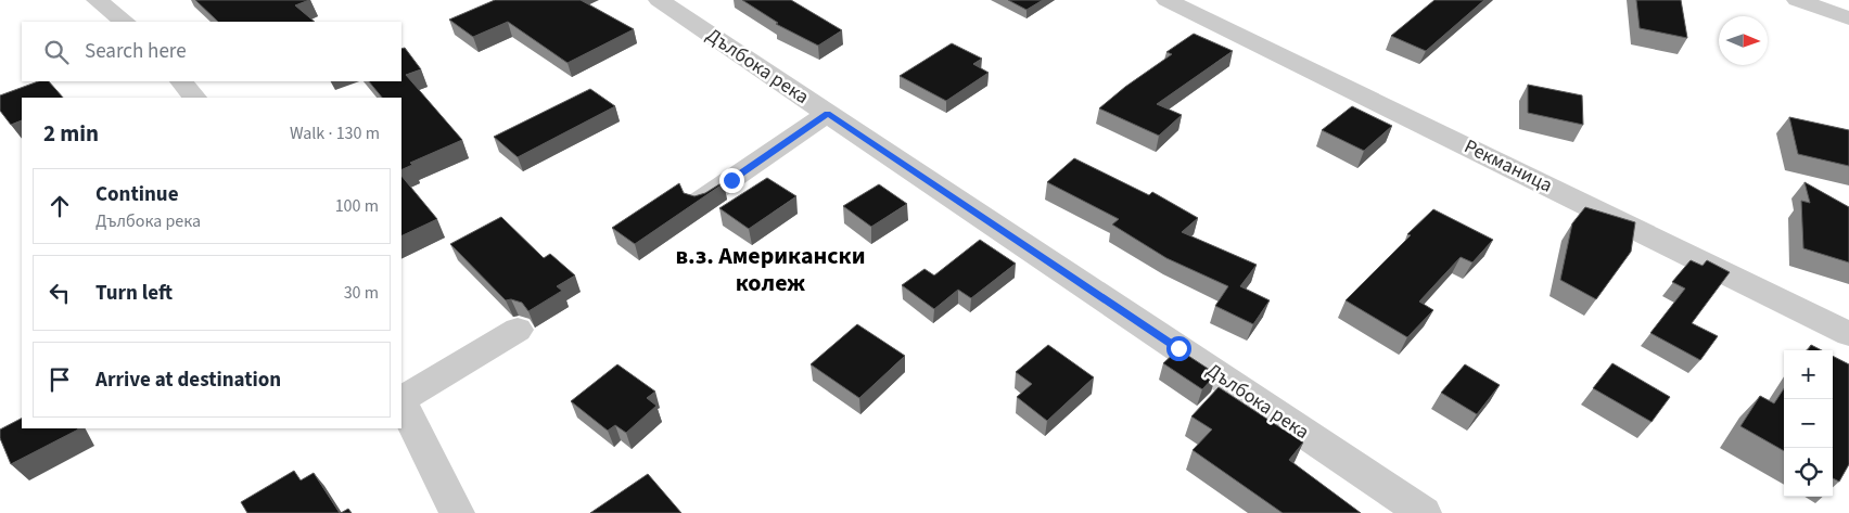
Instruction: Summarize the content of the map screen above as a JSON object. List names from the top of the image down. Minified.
{"streets":{"street":["Дълбока река","Рекманица"]},"districts":["в.з. Американски колеж"],"north":"right","page":{"search":"Search here","heading":["2 min","Walk · 130 m"],"list":[["Continue","Дълбока река","100 m"],["Turn left","30 m"],"Arrive at destination"],"map_buttons":["+","−"]}}
